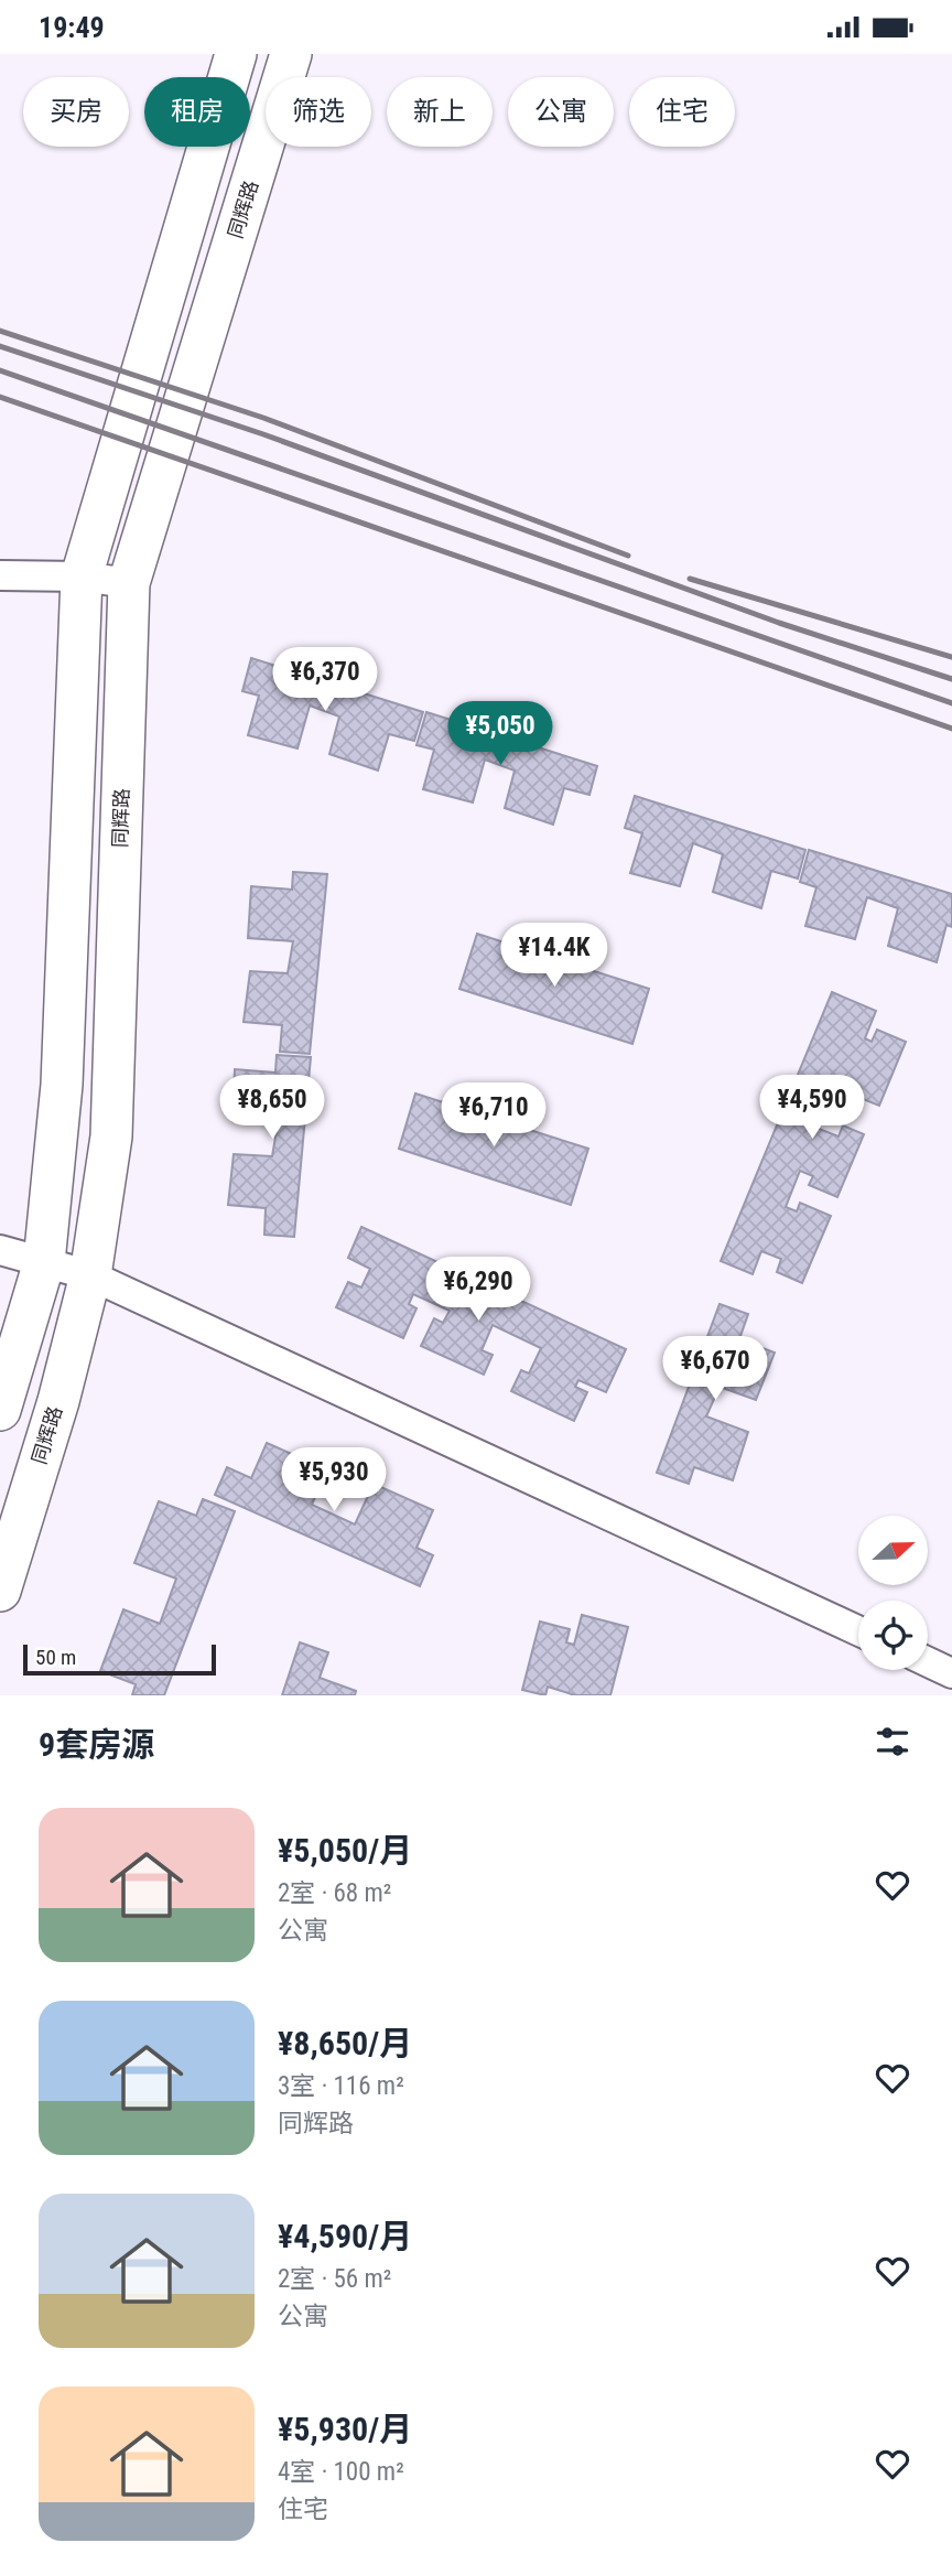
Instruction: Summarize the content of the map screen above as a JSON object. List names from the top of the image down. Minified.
{"streets":{"main road":["同辉路"]},"scale_bar":"50 m","north":"right","page":{"status":"19:49","chip":["买房","租房","筛选","新上","公寓","住宅"],"price":["¥6,370","¥5,050","¥14.4K","¥8,650","¥4,590","¥6,710","¥6,290","¥6,670","¥5,930"],"scale":"50 m","heading":"9套房源","list":[{"name":"¥5,050/月","note":"2室 · 68 m² · 公寓"},{"name":"¥8,650/月","note":"3室 · 116 m² · 同辉路"},{"name":"¥4,590/月","note":"2室 · 56 m² · 公寓"},{"name":"¥5,930/月","note":"4室 · 100 m² · 住宅"}]}}
